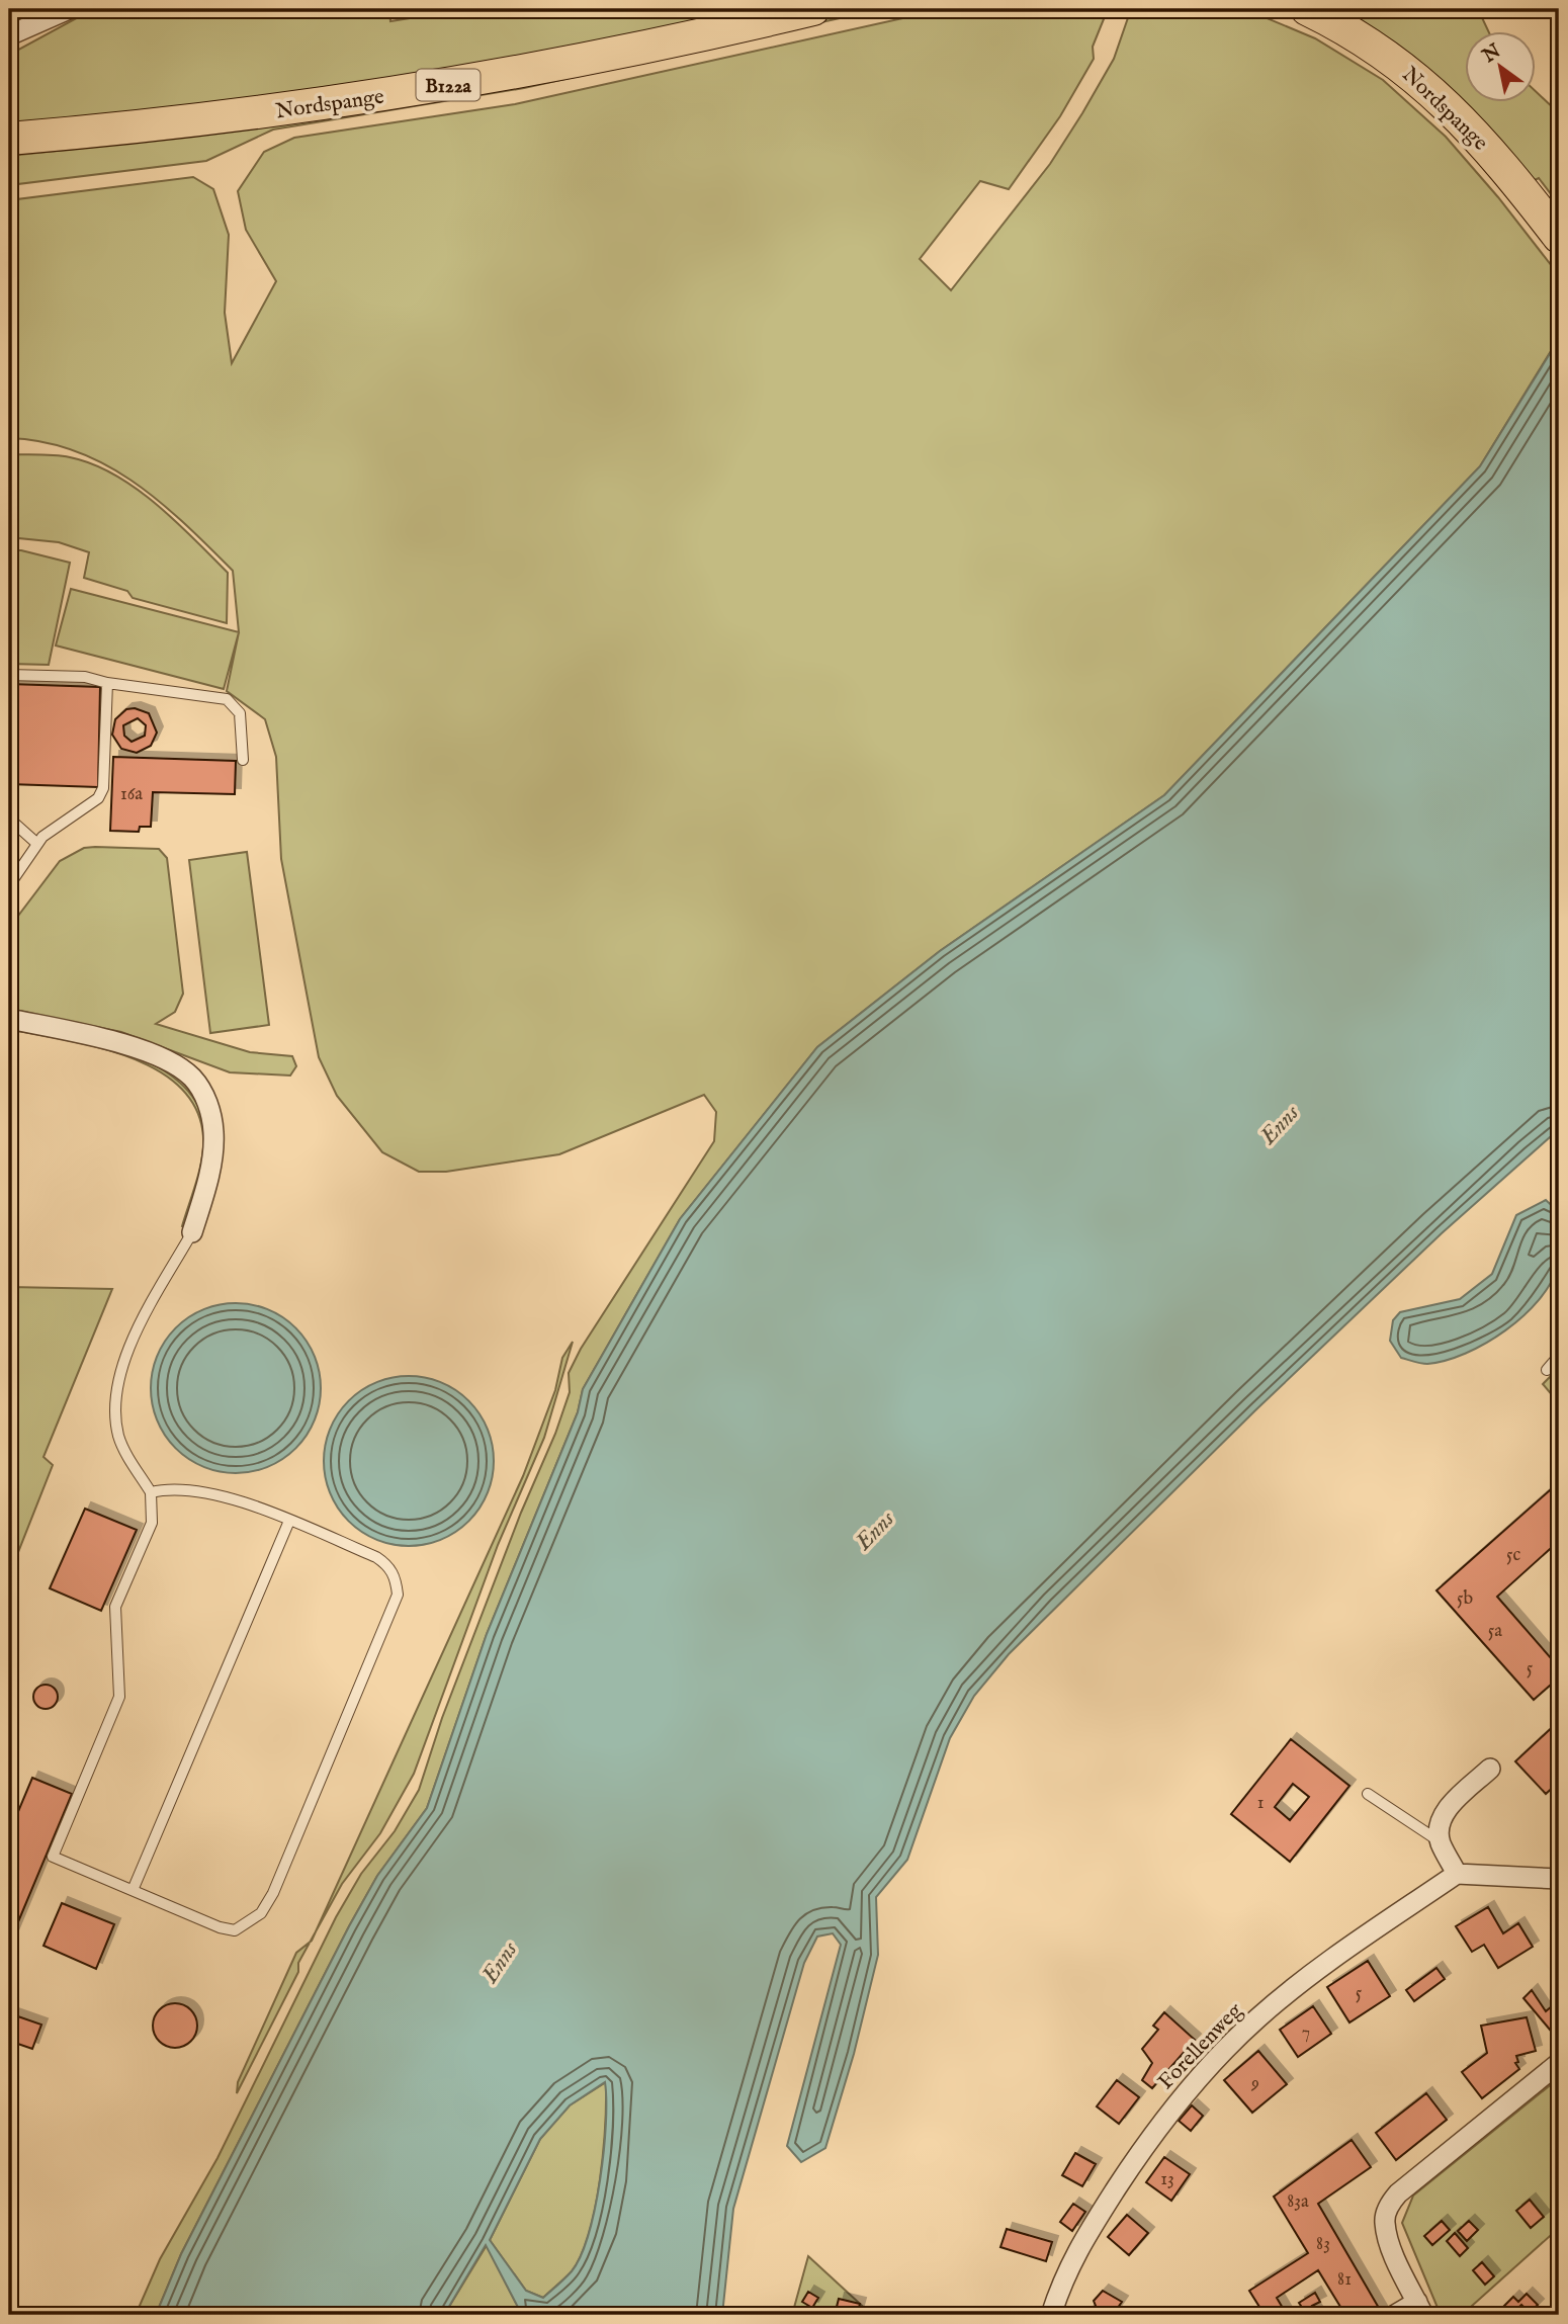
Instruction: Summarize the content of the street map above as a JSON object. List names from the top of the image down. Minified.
{"streets":{"main road":["B122a","Nordspange"],"street":["Forellenweg"]},"water":["Enns"],"house_numbers":["16a","5c","5b","5a","5","1","5","7","9","13","83a","83","81"],"north":"top left"}
